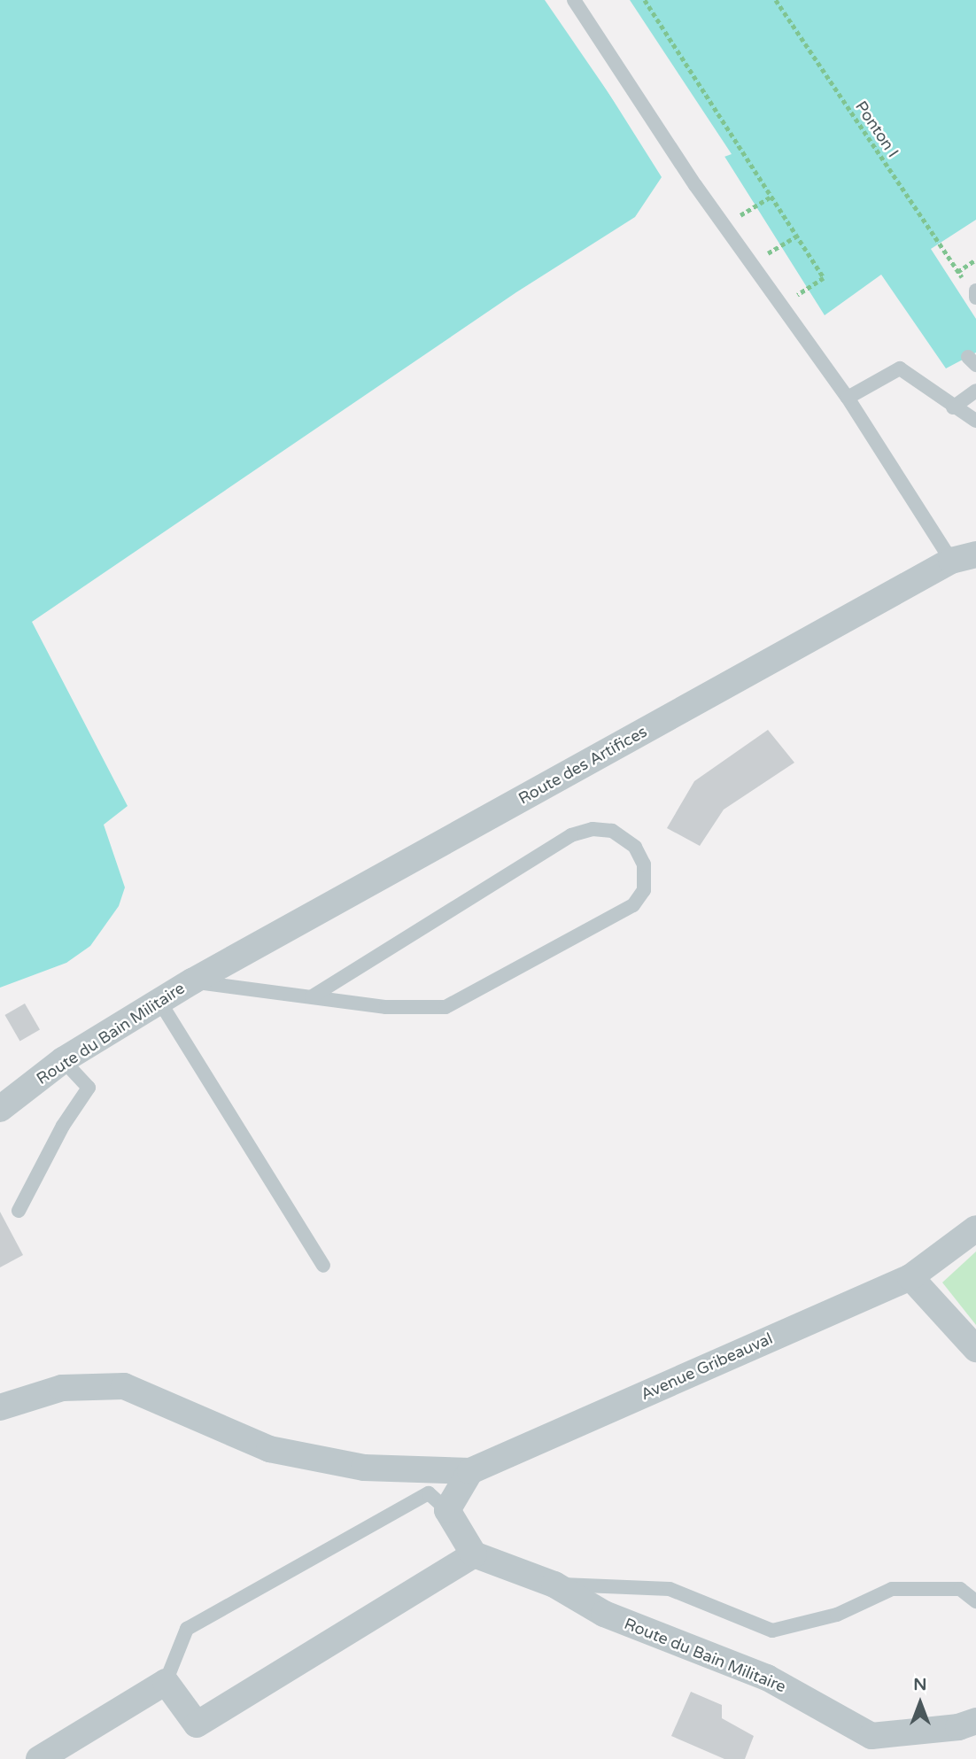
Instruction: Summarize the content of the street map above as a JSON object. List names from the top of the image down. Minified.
{"streets":{"street":["Route des Artifices","Route du Bain Militaire","Avenue Gribeauval"],"path":["Ponton I"]},"crossings":[["Route des Artifices","Route du Bain Militaire"]],"north":"top"}
